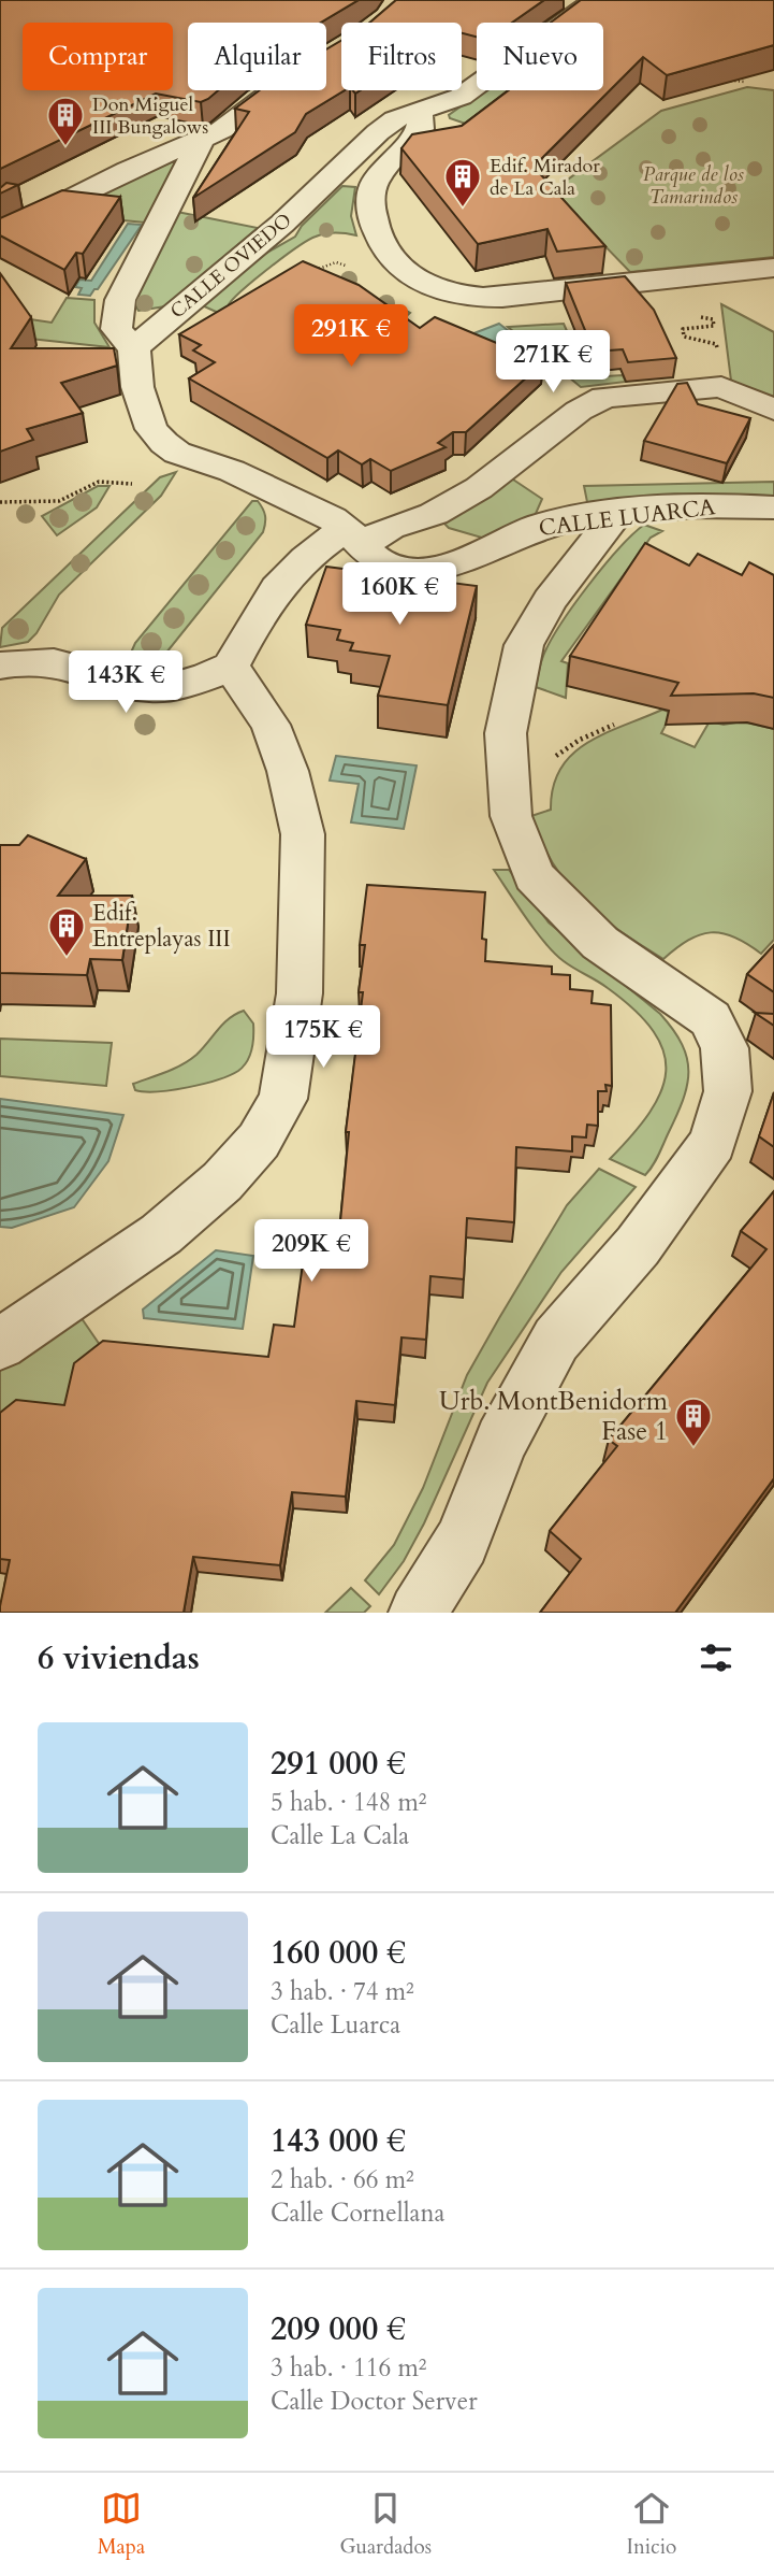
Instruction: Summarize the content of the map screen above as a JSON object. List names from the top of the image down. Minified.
{"streets":{"street":["CALLE OVIEDO","CALLE LUARCA"]},"parks":["Parque de los Tamarindos"],"places":{"building":["Don Miguel III Bungalows","Edif. Mirador de La Cala","Edif. Entreplayas III","Urb. MontBenidorm Fase 1"]},"page":{"chip":["Comprar","Alquilar","Filtros","Nuevo"],"price":["291K €","271K €","160K €","143K €","175K €","209K €"],"heading":"6 viviendas","list":[{"name":"291 000 €","note":"5 hab. · 148 m² · Calle La Cala"},{"name":"160 000 €","note":"3 hab. · 74 m² · Calle Luarca"},{"name":"143 000 €","note":"2 hab. · 66 m² · Calle Cornellana"},{"name":"209 000 €","note":"3 hab. · 116 m² · Calle Doctor Server"}],"tabs":["Mapa","Guardados","Inicio"]}}
